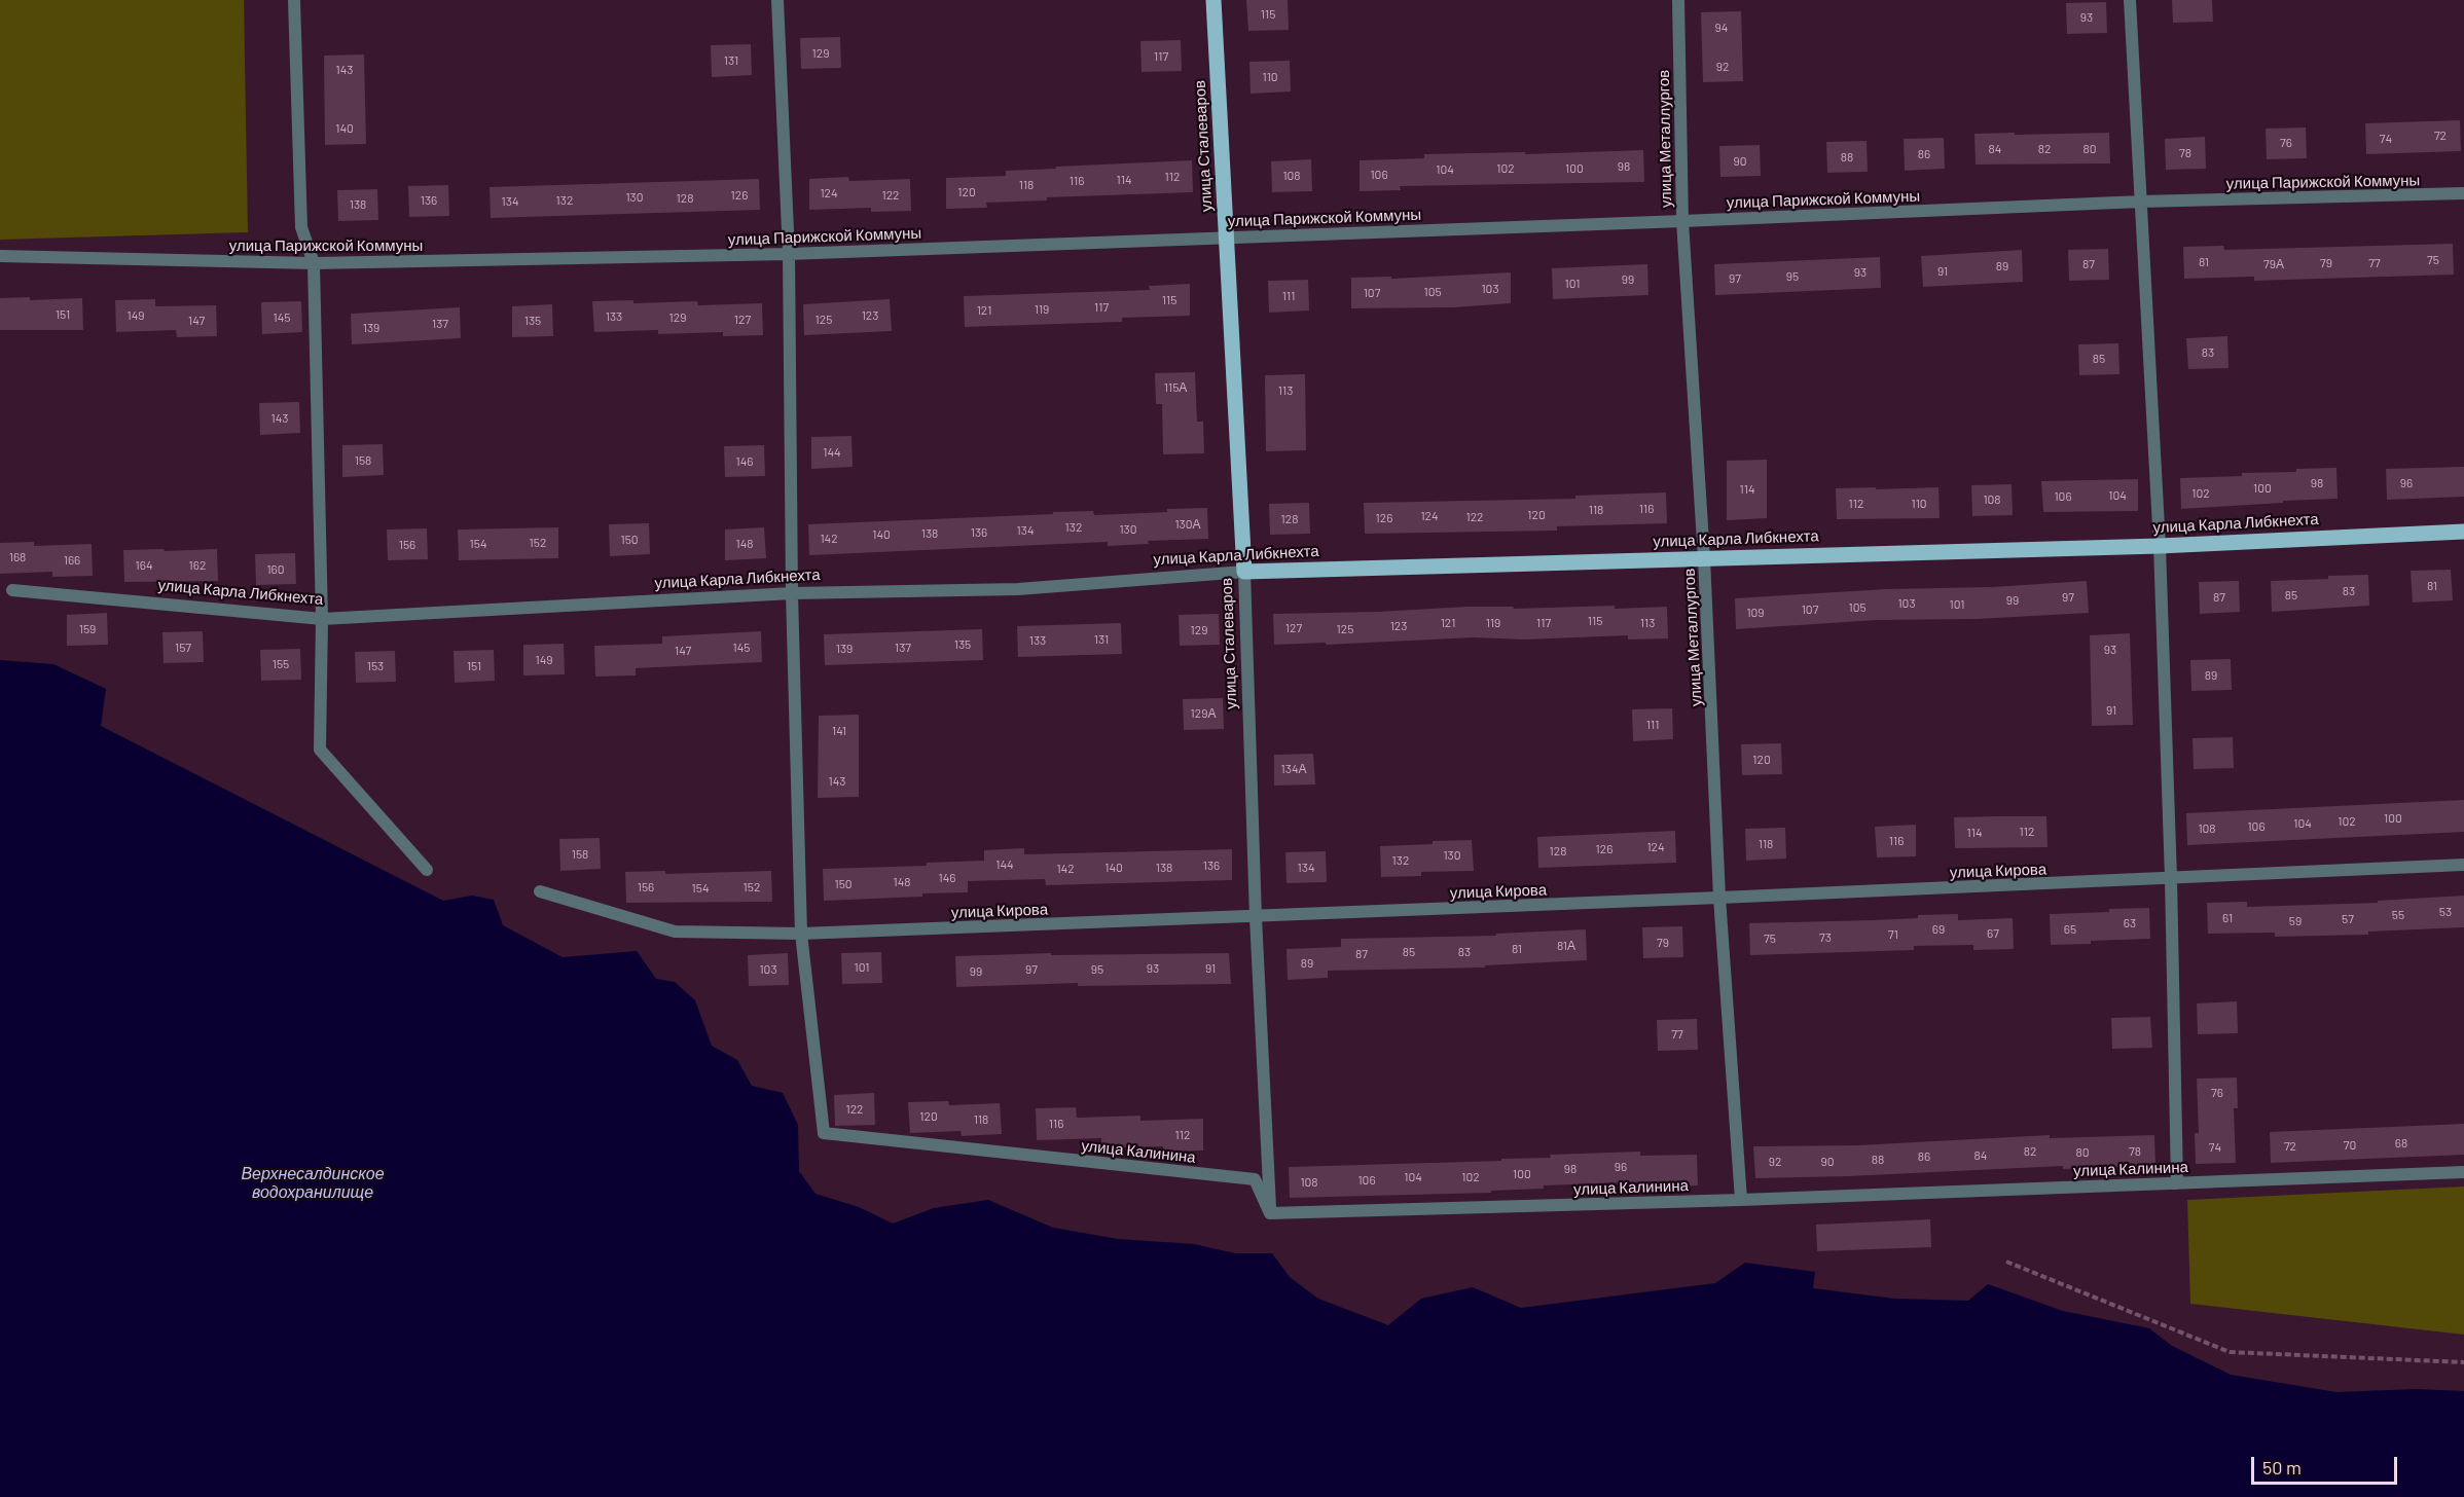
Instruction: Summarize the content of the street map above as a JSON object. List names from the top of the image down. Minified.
{"streets":{"main road":["улица Сталеваров","улица Карла Либкнехта"],"street":["улица Металлургов","улица Парижской Коммуны","улица Кирова","улица Калинина"]},"crossings":[["улица Металлургов","улица Парижской Коммуны"],["улица Металлургов","улица Карла Либкнехта"],["улица Металлургов","улица Кирова"],["улица Металлургов","улица Калинина"],["улица Сталеваров","улица Парижской Коммуны"],["улица Сталеваров","улица Карла Либкнехта"],["улица Сталеваров","улица Кирова"],["улица Сталеваров","улица Калинина"],["улица Кирова","улица Калинина"]],"water":["Верхнесалдинское водохранилище"],"house_numbers":["115","93","94","129","117","131","92","143","110","140","72","74","76","84","82","80","78","86","88","90","98","102","100","104","106","108","112","114","116","118","120","124","126","122","130","128","136","132","134","138","75","81","79","77","87","79А","89","91","93","95","97","99","101","103","105","107","111","115","117","119","121","151","149","123","133","145","129","127","125","147","135","137","139","83","85","115А","113","143","144","158","146","98","96","100","114","102","104","106","108","112","110","116","118","120","124","122","126","128","130А","132","130","134","136","138","140","142","150","152","154","148","156","168","166","164","162","160","81","83","85","97","87","99","103","101","105","107","109","115","121","119","117","113","123","127","159","125","129","131","133","135","157","145","137","139","93","147","149","155","153","151","89","91","129А","111","141","120","134А","143","100","102","104","106","108","112","114","116","118","124","126","128","158","130","132","144","136","140","138","134","142","146","148","150","156","152","154","53","55","61","57","59","63","69","65","67","71","73","75","79","81А","81","85","83","87","89","101","93","91","103","97","95","99","77","76","122","120","118","116","112","68","70","72","74","82","78","80","84","86","88","92","90","96","98","100","104","102","106","108"],"scale_bar":"50 m"}
